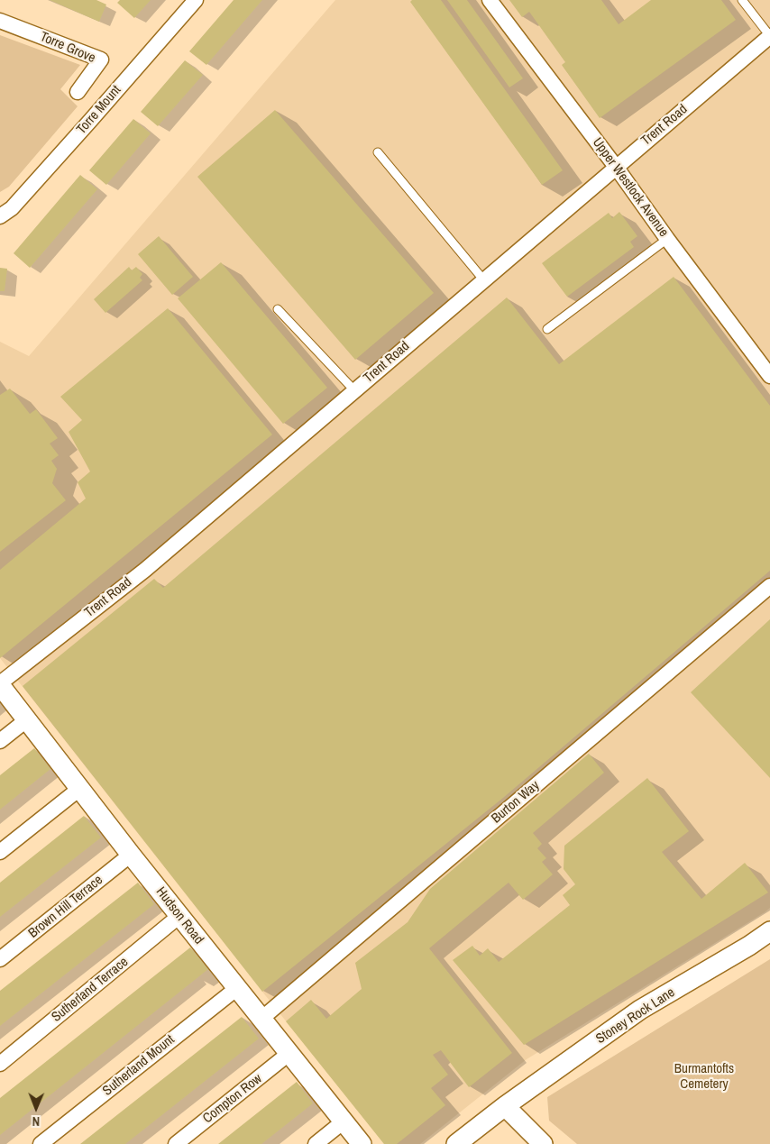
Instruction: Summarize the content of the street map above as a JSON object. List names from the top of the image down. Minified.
{"streets":{"street":["Torre Grove","Torre Mount","Trent Road","Upper Westlock Avenue","Burton Way","Brown Hill Terrace","Hudson Road","Sutherland Terrace","Stoney Rock Lane","Sutherland Mount","Compton Row"]},"crossings":[["Trent Road","Upper Westlock Avenue"],["Trent Road","Hudson Road"],["Burton Way","Hudson Road"],["Brown Hill Terrace","Hudson Road"],["Hudson Road","Sutherland Terrace"],["Hudson Road","Sutherland Mount"],["Hudson Road","Compton Row"]],"parks":["Burmantofts Cemetery"],"north":"bottom"}
